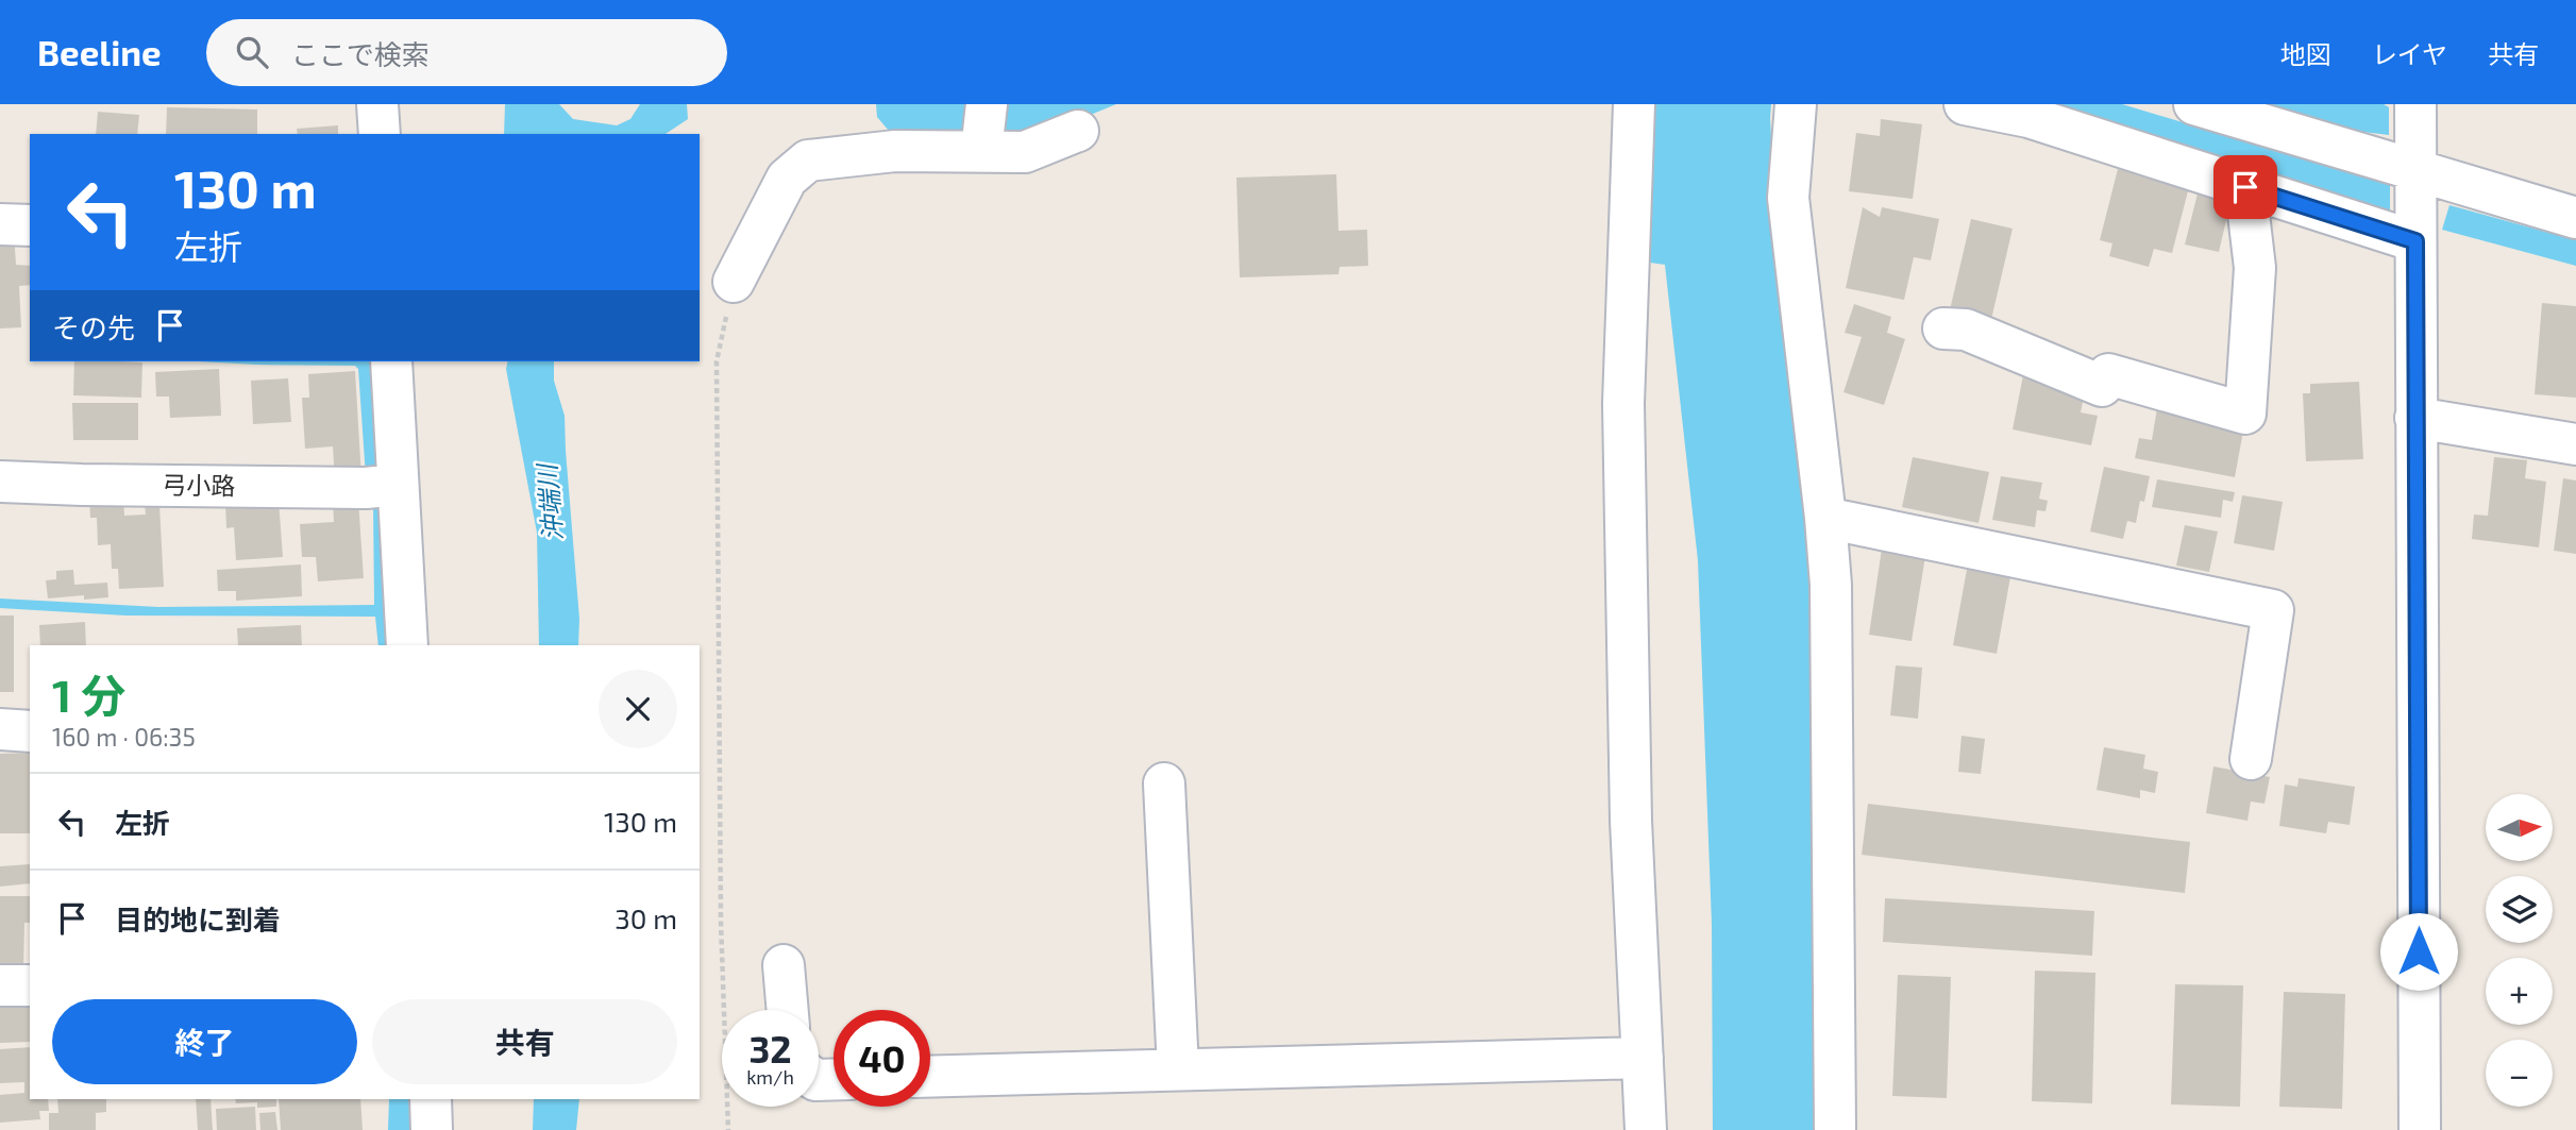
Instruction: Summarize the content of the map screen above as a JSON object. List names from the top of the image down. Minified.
{"streets":{"street":["弓小路"]},"water":["沖端川"],"north":"right","page":{"header":"Beeline","search":"ここで検索","nav":["地図","レイヤ","共有"],"turn":["130 m","左折"],"then":"その先","heading":["1 分","160 m · 06:35"],"list":[{"name":"左折","value":"130 m"},{"name":"目的地に到着","value":"30 m"}],"map_buttons":["+","−"],"buttons":["終了","共有"],"speed":"32 km/h","limit":"40"}}
